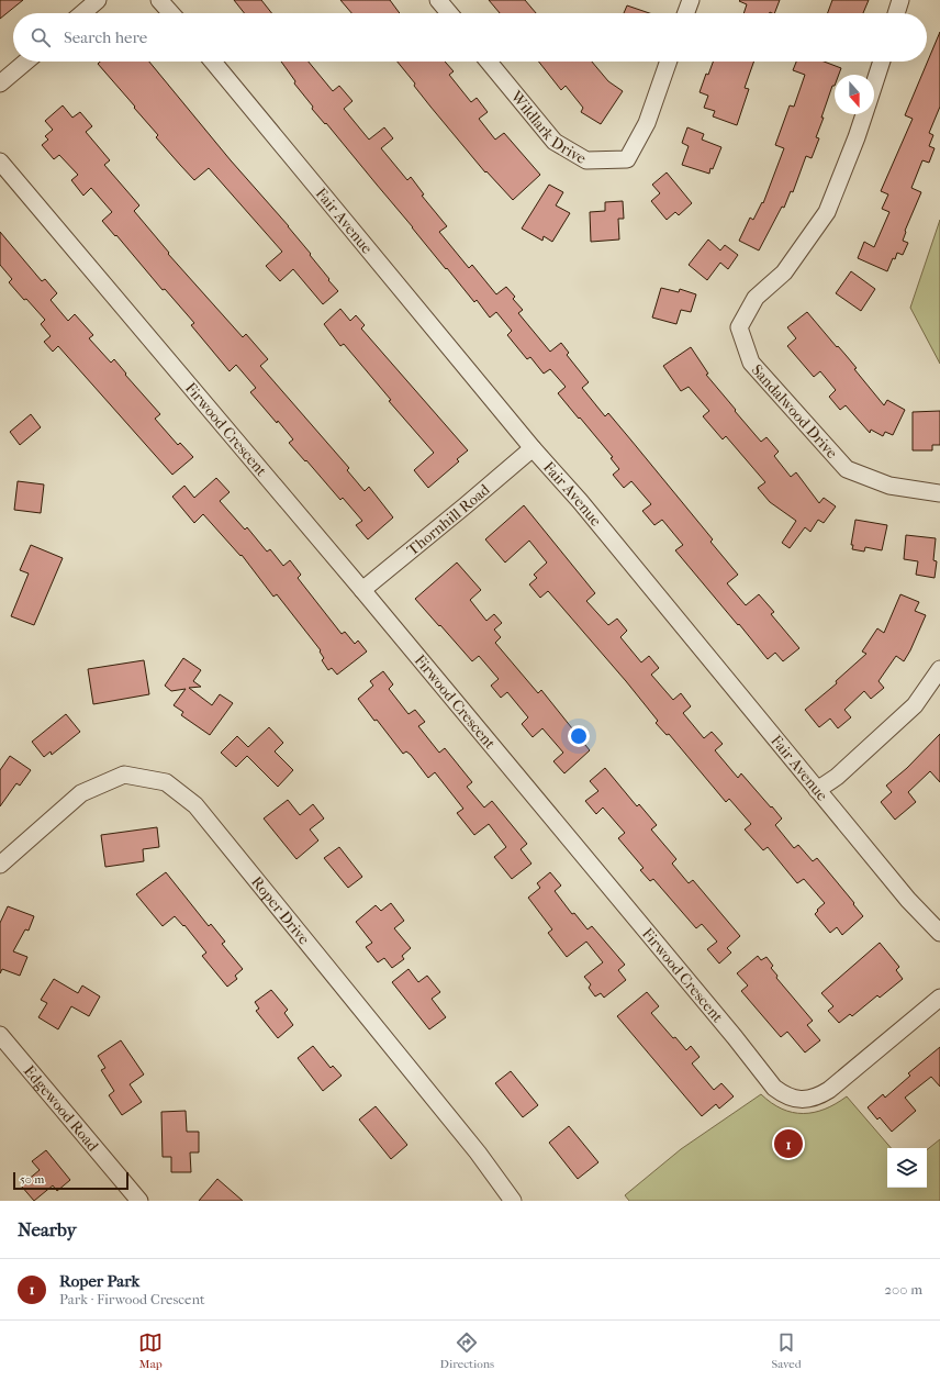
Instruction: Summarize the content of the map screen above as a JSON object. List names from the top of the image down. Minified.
{"streets":{"street":["Wildlark Drive","Fair Avenue","Sandalwood Drive","Firwood Crescent","Thornhill Road","Roper Drive","Edgewood Road"]},"crossings":[["Fair Avenue","Thornhill Road"],["Firwood Crescent","Thornhill Road"]],"scale_bar":"50 m","north":"bottom","page":{"search":"Search here","pins":"1","scale":"50 m","heading":"Nearby","list":[{"mark":"1","name":"Roper Park","note":"Park · Firwood Crescent","value":"200 m"}],"nav":["Map","Directions","Saved"]}}
